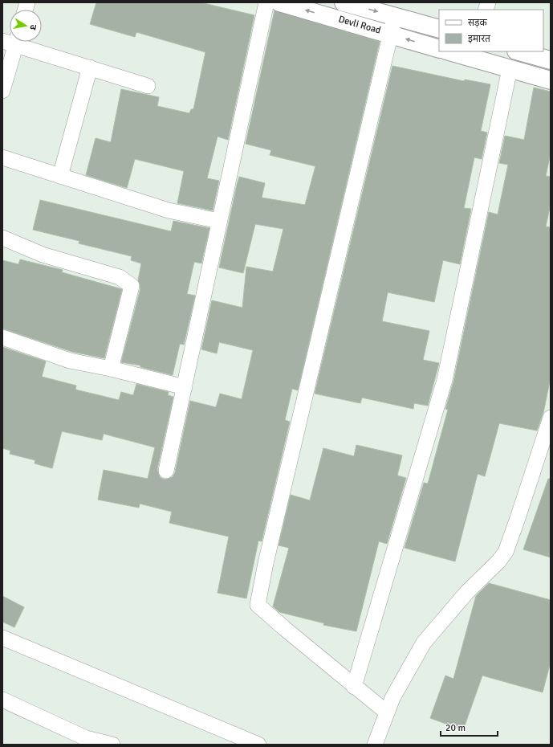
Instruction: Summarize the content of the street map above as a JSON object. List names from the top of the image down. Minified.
{"streets":{"street":["Devli Road"]},"legend":["सड़क","इमारत"],"scale_bar":"20 m","north":"right"}
